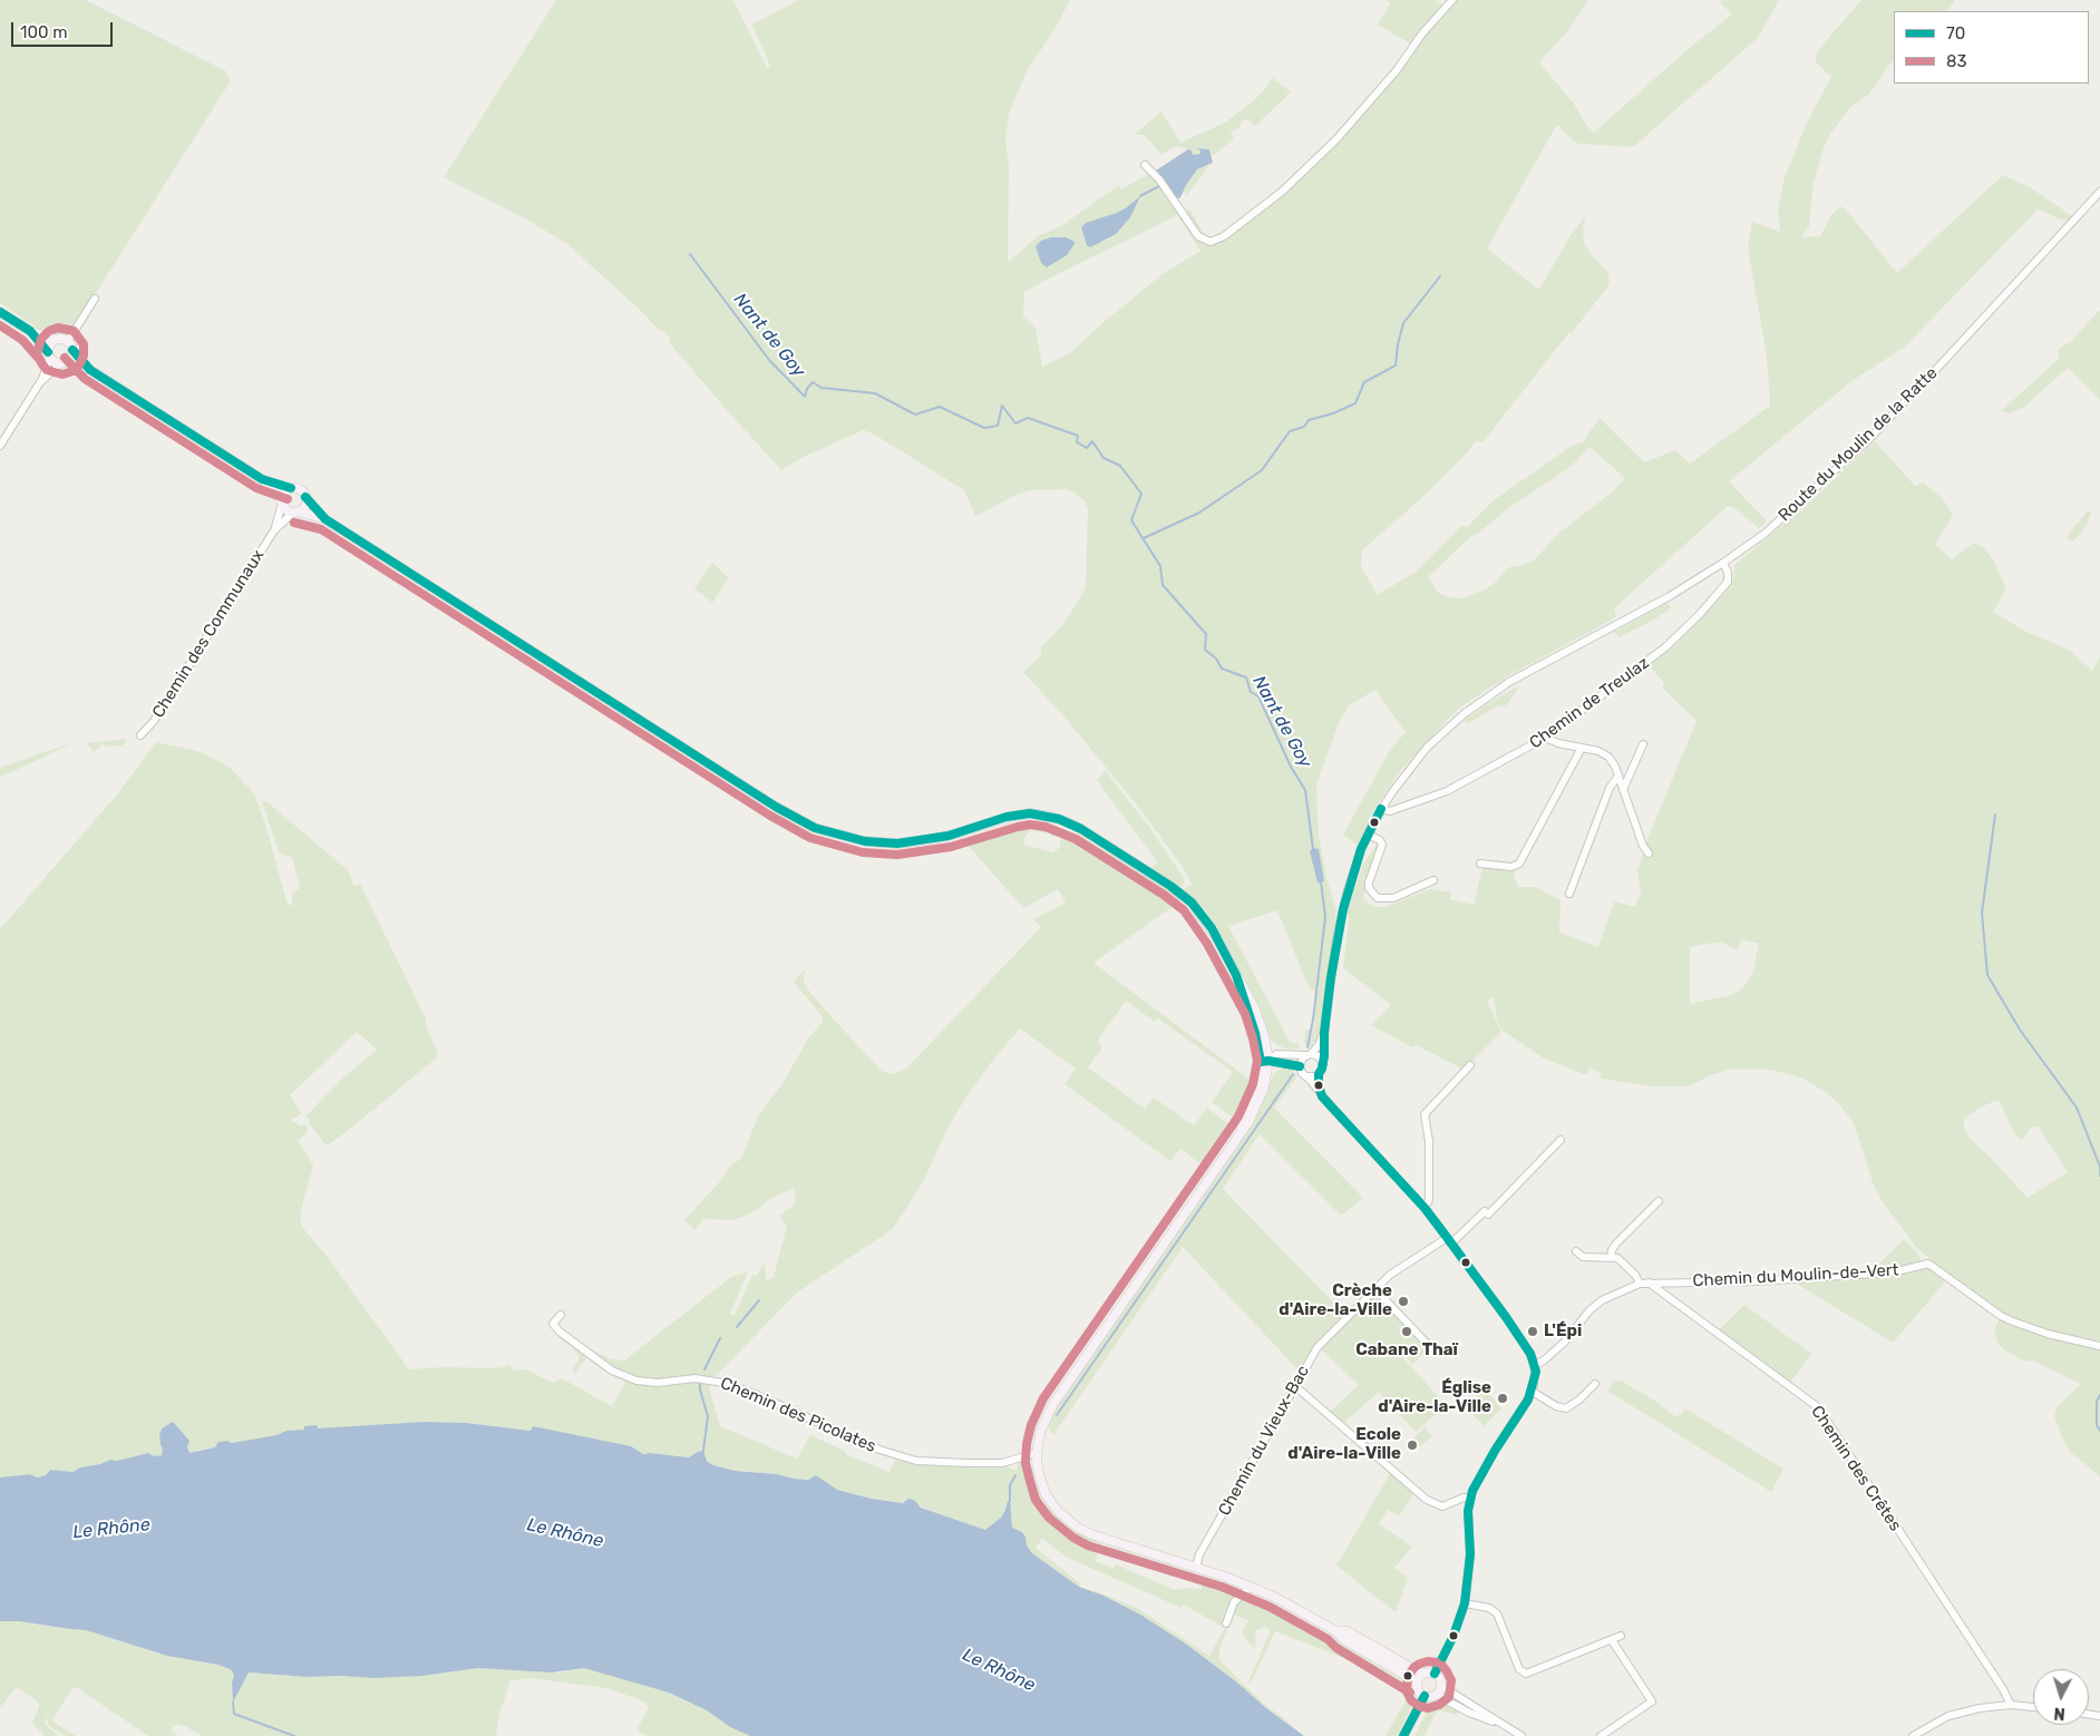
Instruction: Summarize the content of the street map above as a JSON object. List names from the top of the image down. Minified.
{"streets":{"street":["Route du Moulin de la Ratte","Chemin des Communaux","Chemin de Treulaz","Chemin du Moulin-de-Vert","Chemin des Picolates","Chemin du Vieux-Bac","Chemin des Crêtes"]},"crossings":[["Route du Moulin de la Ratte","Chemin de Treulaz"],["Chemin du Moulin-de-Vert","Chemin des Crêtes"]],"water":["Nant de Goy","Le Rhône"],"places":["Crèche d'Aire-la-Ville","Cabane Thaï","L'Épi","Église d'Aire-la-Ville","Ecole d'Aire-la-Ville"],"lines":["transit line 70","transit line 83"],"legend":["70","83"],"scale_bar":"100 m","north":"bottom"}
